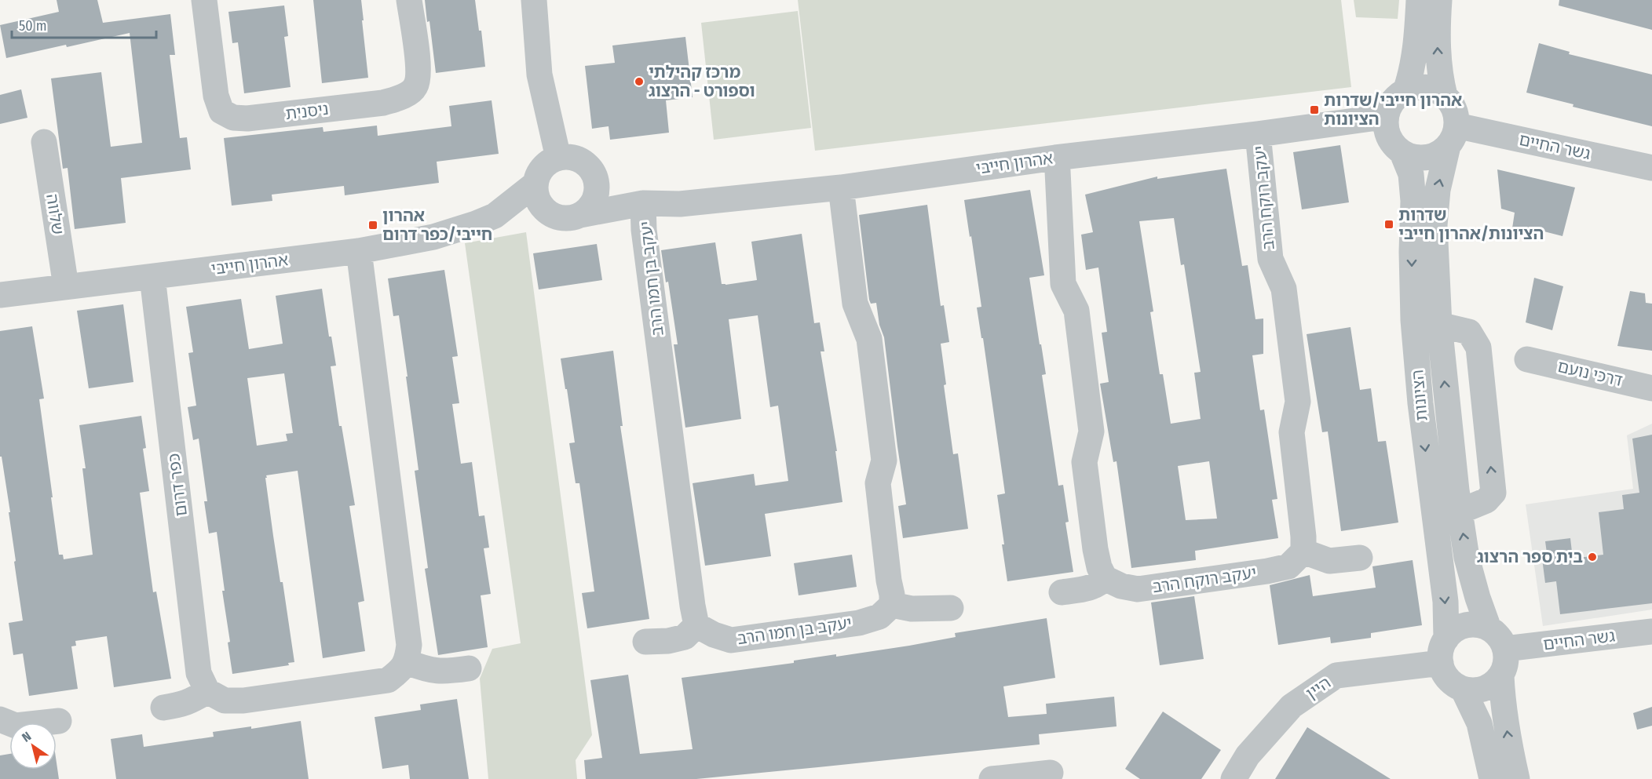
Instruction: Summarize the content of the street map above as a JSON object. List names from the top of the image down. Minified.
{"streets":{"street":["ניסנית","גשר החיים","אהרון חייבי","יעקב רוקח הרב","שלווה","יעקב בן חמו הרב","דרכי נועם","הציונות","כפר דרום","היין"]},"crossings":[["גשר החיים","אהרון חייבי"],["גשר החיים","הציונות"],["גשר החיים","היין"],["אהרון חייבי","יעקב רוקח הרב"],["אהרון חייבי","שלווה"],["אהרון חייבי","יעקב בן חמו הרב"],["אהרון חייבי","הציונות"],["אהרון חייבי","כפר דרום"],["הציונות","היין"]],"places":{"other":["מרכז קהילתי וספורט - הרצוג","בית ספר הרצוג"],"transit":["אהרון חייבי/שדרות הציונות","שדרות הציונות/אהרון חייבי","אהרון חייבי/כפר דרום"]},"scale_bar":"50 m","north":"top left"}
